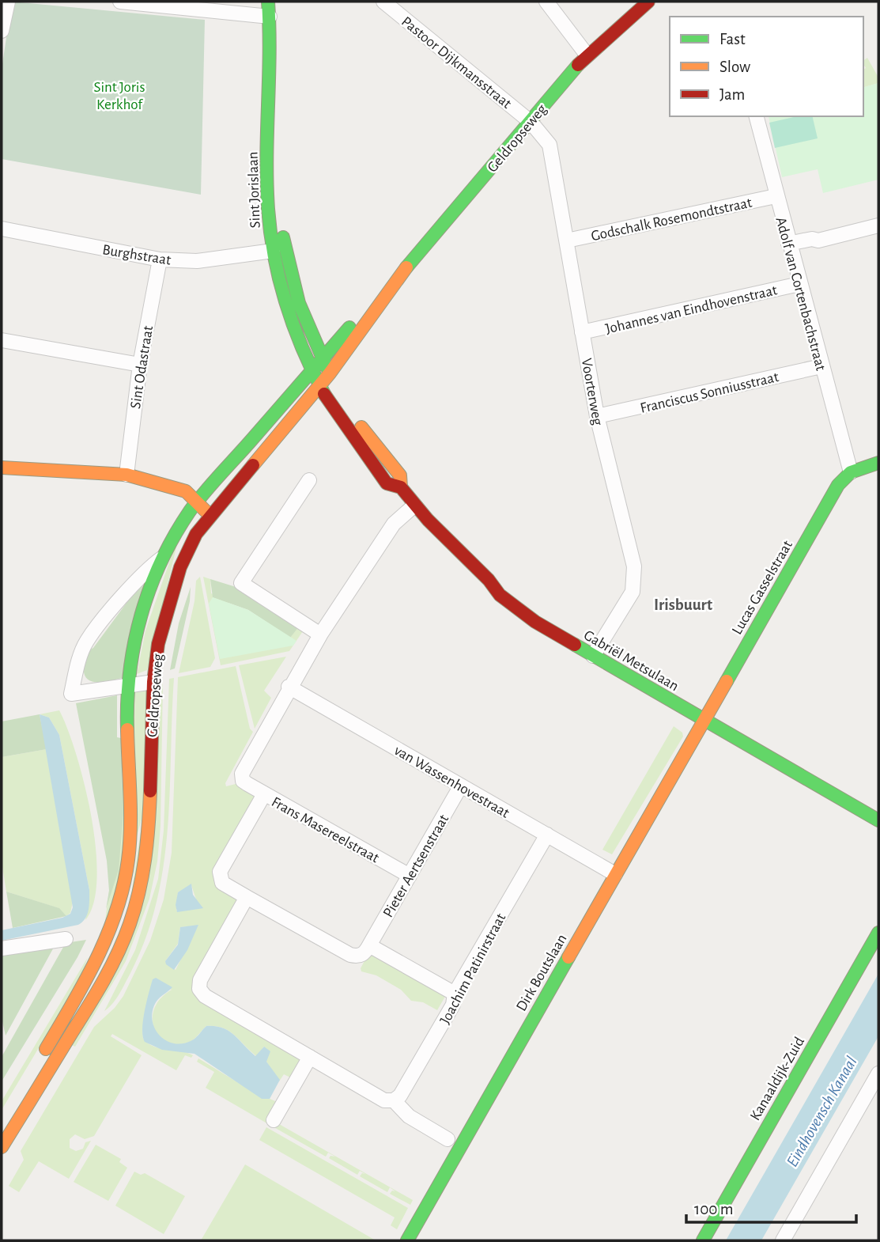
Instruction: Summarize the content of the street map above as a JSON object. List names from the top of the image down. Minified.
{"streets":{"street":["Pastoor Dijkmansstraat","Geldropseweg","Sint Jorislaan","Godschalk Rosemondtstraat","Burghstraat","Adolf van Cortenbachstraat","Johannes van Eindhovenstraat","Sint Odastraat","Voorterweg","Franciscus Sonniusstraat","Lucas Gasselstraat","Gabriël Metsulaan","van Wassenhovestraat","Frans Masereelstraat","Pieter Aertsenstraat","Joachim Patinirstraat","Dirk Boutslaan","Kanaaldijk-Zuid"]},"crossings":[["Pastoor Dijkmansstraat","Geldropseweg"],["Pastoor Dijkmansstraat","Voorterweg"],["Geldropseweg","Sint Jorislaan"],["Geldropseweg","Voorterweg"],["Geldropseweg","Gabriël Metsulaan"],["Sint Jorislaan","Burghstraat"],["Sint Jorislaan","Gabriël Metsulaan"],["Godschalk Rosemondtstraat","Adolf van Cortenbachstraat"],["Godschalk Rosemondtstraat","Voorterweg"],["Burghstraat","Sint Odastraat"],["Adolf van Cortenbachstraat","Johannes van Eindhovenstraat"],["Adolf van Cortenbachstraat","Franciscus Sonniusstraat"],["Adolf van Cortenbachstraat","Lucas Gasselstraat"],["Johannes van Eindhovenstraat","Voorterweg"],["Voorterweg","Franciscus Sonniusstraat"],["Voorterweg","Gabriël Metsulaan"],["Lucas Gasselstraat","Gabriël Metsulaan"],["Lucas Gasselstraat","Dirk Boutslaan"],["Gabriël Metsulaan","Dirk Boutslaan"],["van Wassenhovestraat","Frans Masereelstraat"],["van Wassenhovestraat","Pieter Aertsenstraat"],["van Wassenhovestraat","Joachim Patinirstraat"],["van Wassenhovestraat","Dirk Boutslaan"],["Frans Masereelstraat","Pieter Aertsenstraat"]],"districts":["Irisbuurt"],"water":["Eindhovensch Kanaal"],"parks":["Sint Joris Kerkhof"],"legend":["Fast","Slow","Jam"],"scale_bar":"100 m"}
